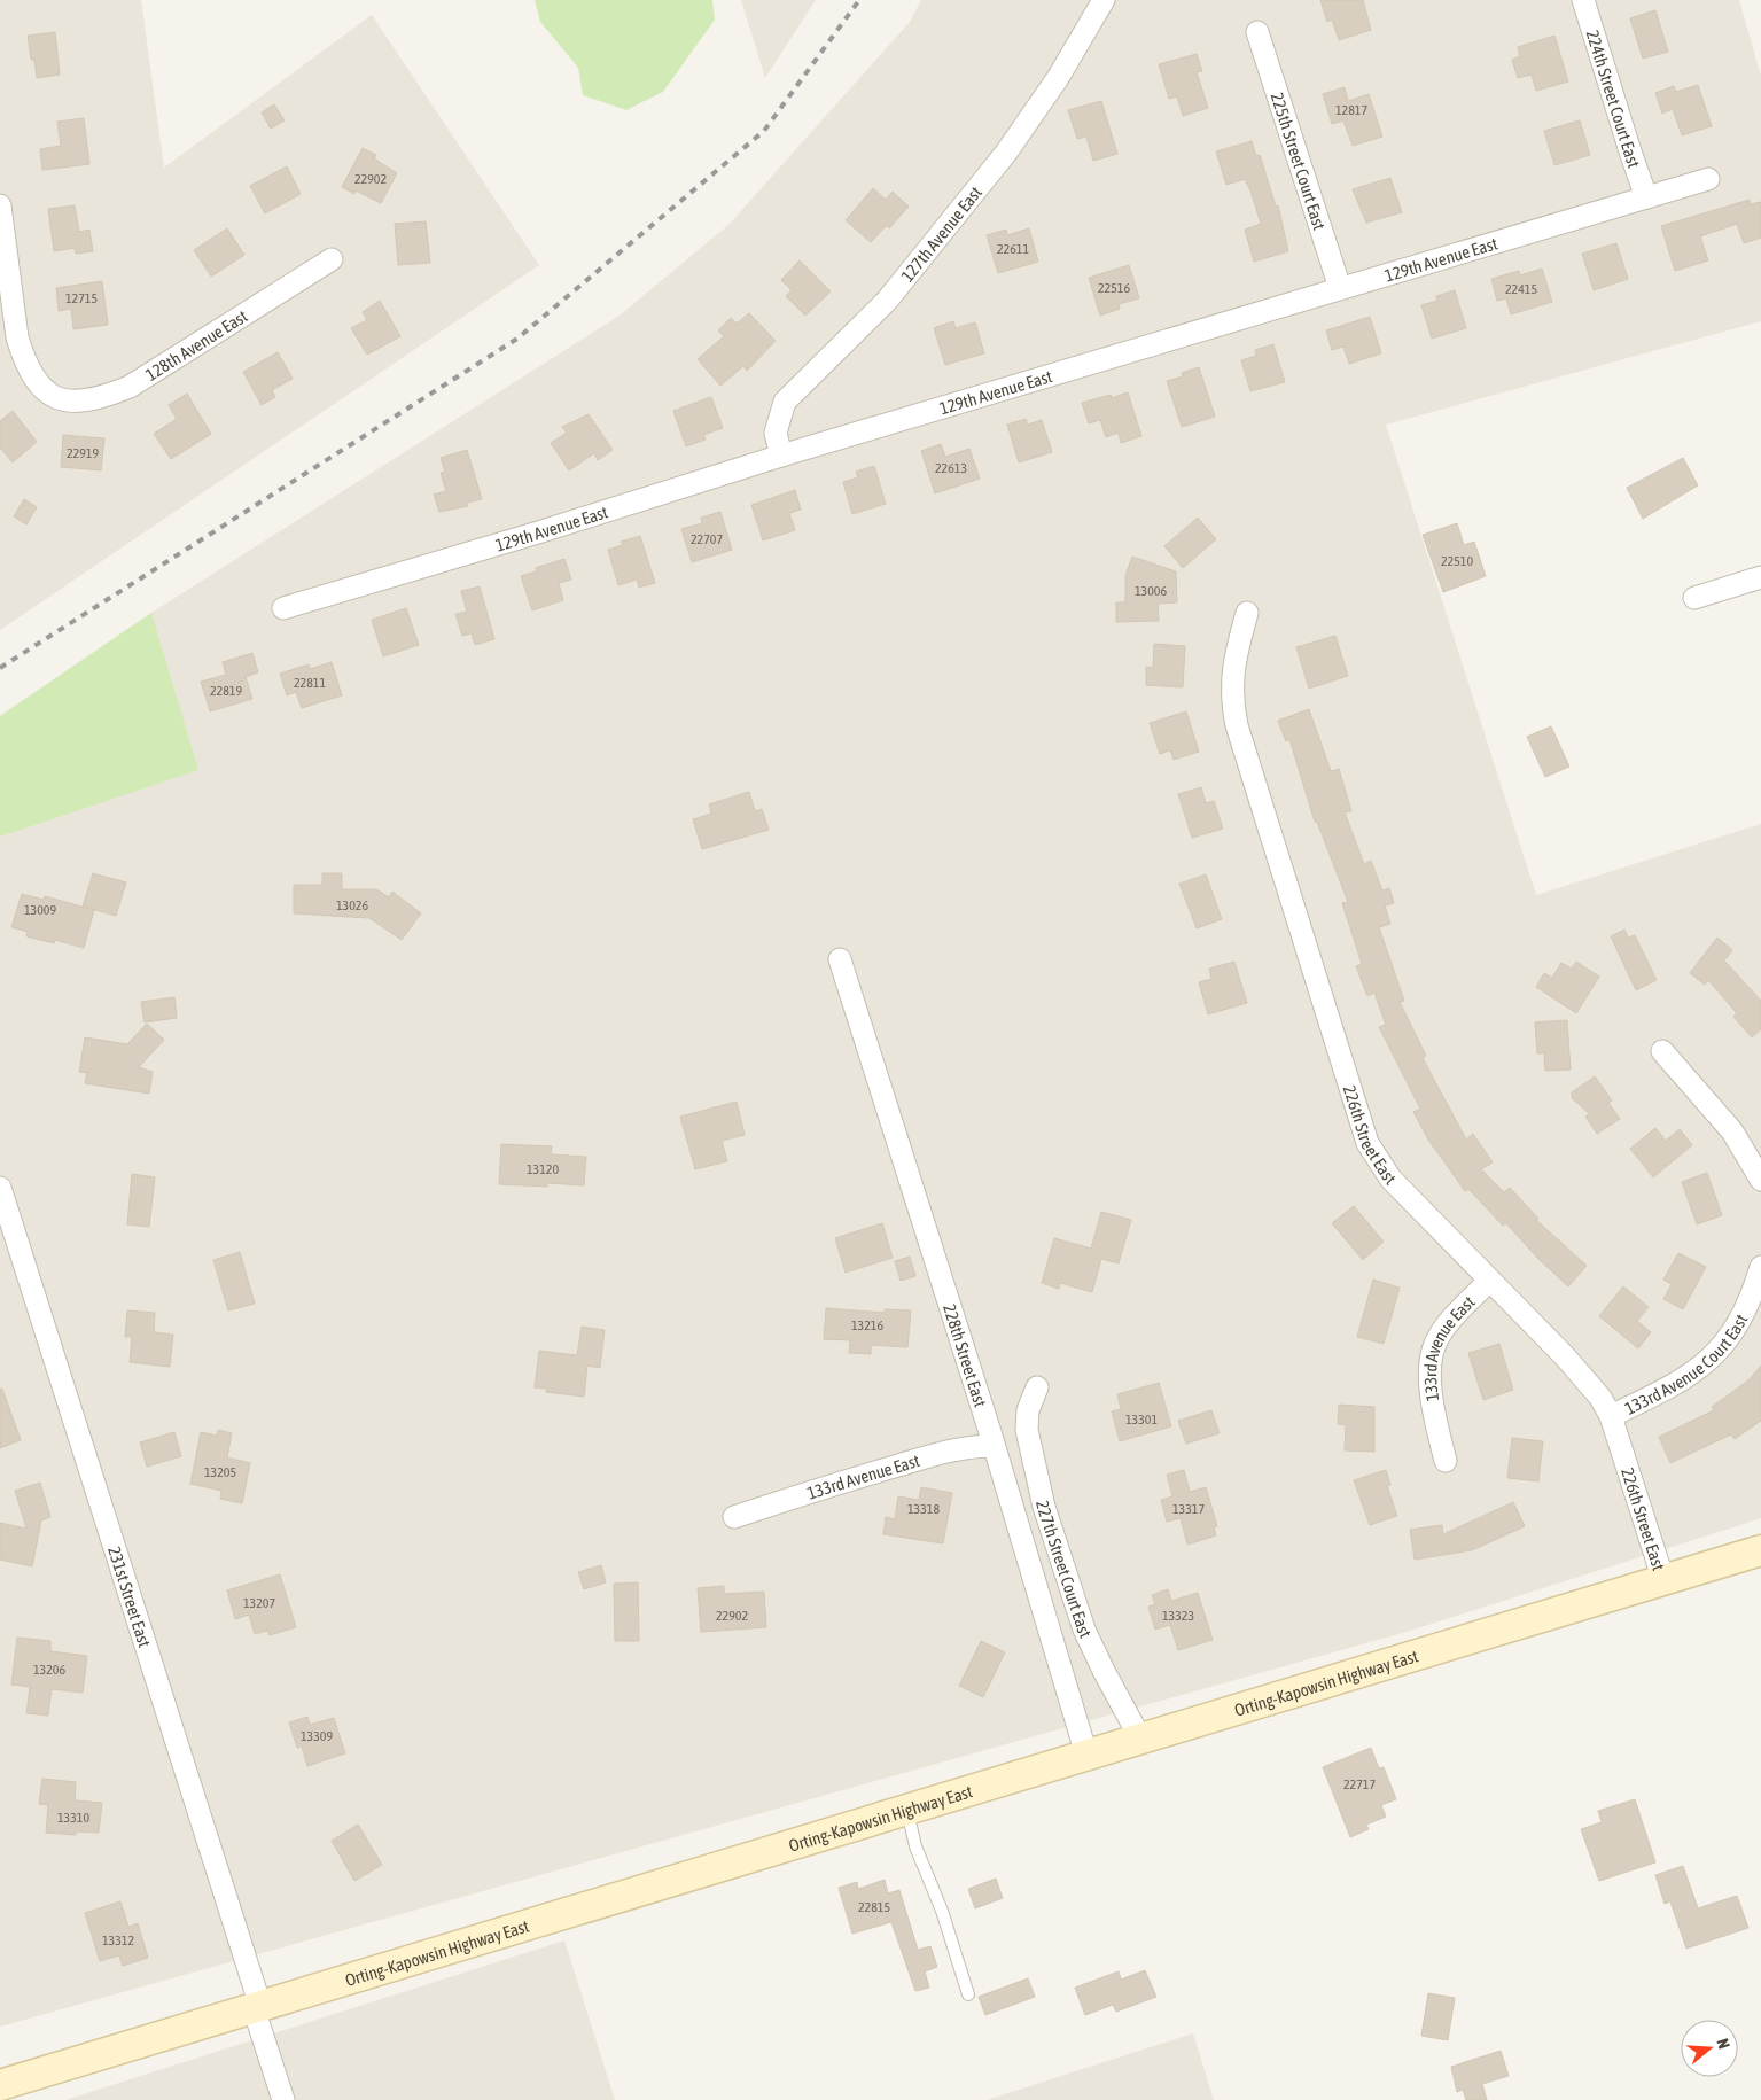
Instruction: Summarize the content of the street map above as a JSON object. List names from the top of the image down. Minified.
{"streets":{"main road":["Orting-Kapowsin Highway East"],"street":["224th Street Court East","225th Street Court East","127th Avenue East","129th Avenue East","128th Avenue East","226th Street East","133rd Avenue East","228th Street East","133rd Avenue Court East","227th Street Court East","231st Street East"]},"crossings":[["224th Street Court East","129th Avenue East"],["225th Street Court East","129th Avenue East"],["127th Avenue East","129th Avenue East"],["226th Street East","133rd Avenue East"],["226th Street East","133rd Avenue Court East"],["226th Street East","Orting-Kapowsin Highway East"],["133rd Avenue East","228th Street East"],["228th Street East","Orting-Kapowsin Highway East"],["227th Street Court East","Orting-Kapowsin Highway East"],["231st Street East","Orting-Kapowsin Highway East"]],"house_numbers":["12817","22902","22611","22516","22415","12715","22919","22613","22707","22510","13006","22811","22819","13026","13009","13120","13216","13301","13205","13318","13317","13207","22902","13323","13206","13309","22717","13310","22815","13312"],"north":"right"}
